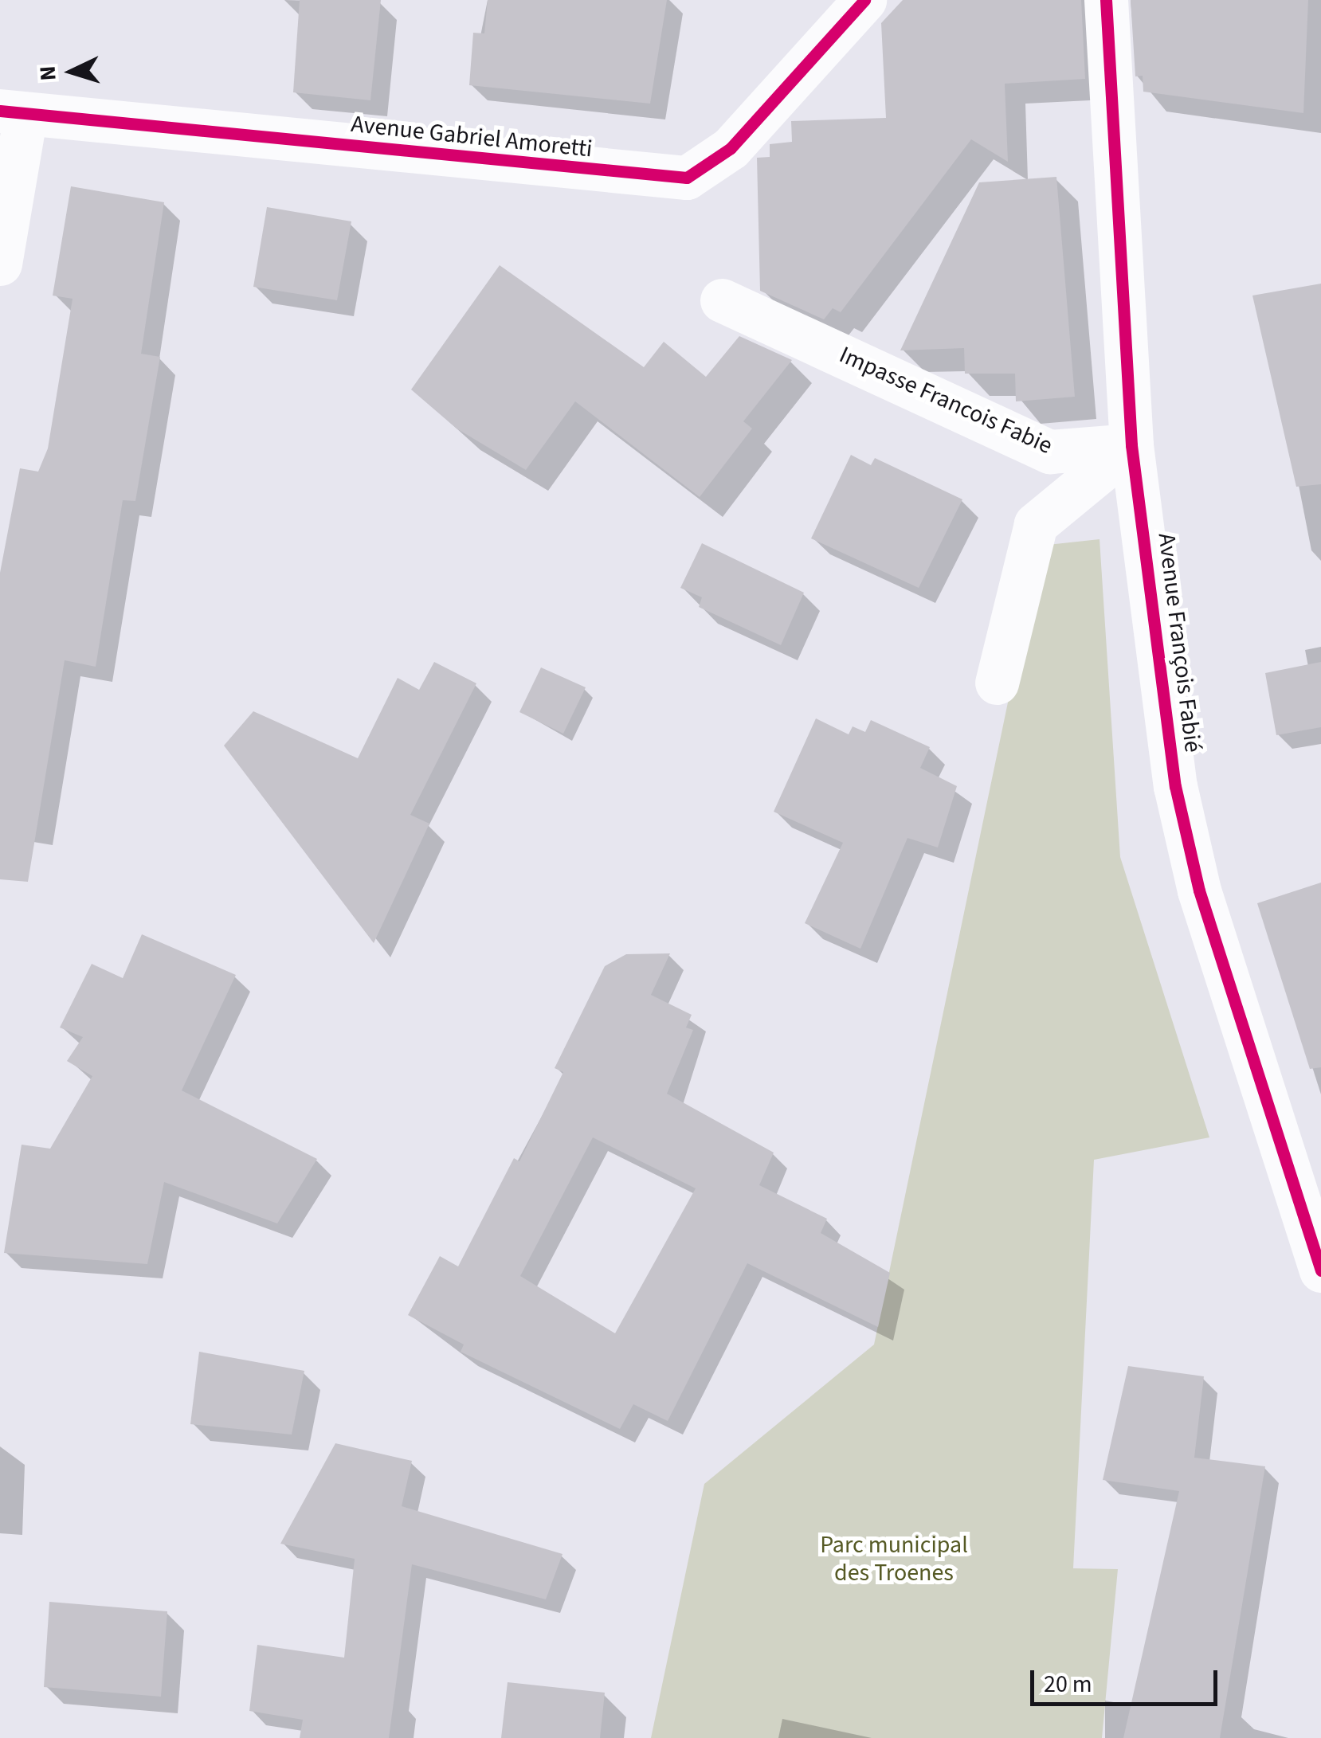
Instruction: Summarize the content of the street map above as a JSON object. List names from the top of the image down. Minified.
{"streets":{"street":["Avenue Gabriel Amoretti","Impasse Francois Fabie","Avenue François Fabié"]},"crossings":[["Impasse Francois Fabie","Avenue François Fabié"]],"parks":["Parc municipal des Troenes"],"scale_bar":"20 m","north":"left"}
